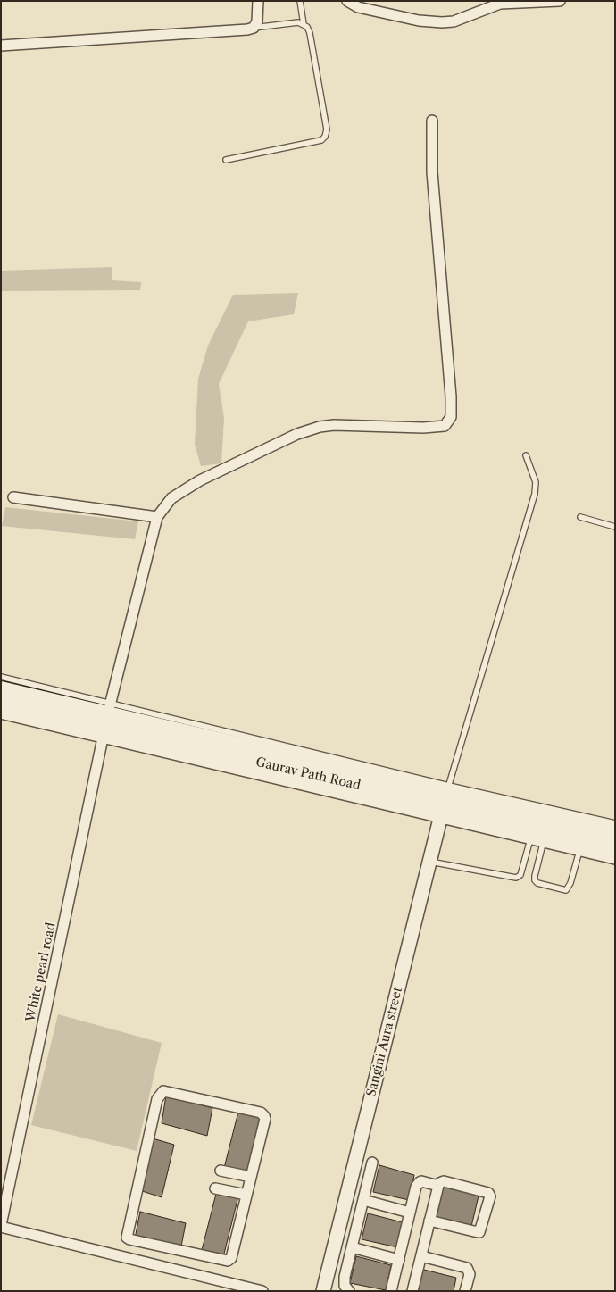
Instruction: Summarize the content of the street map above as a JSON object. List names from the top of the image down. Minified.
{"streets":{"main road":["Gaurav Path Road"],"street":["White pearl road","Sangini Aura street"]},"crossings":[["Gaurav Path Road","White pearl road"],["Gaurav Path Road","Sangini Aura street"]]}
